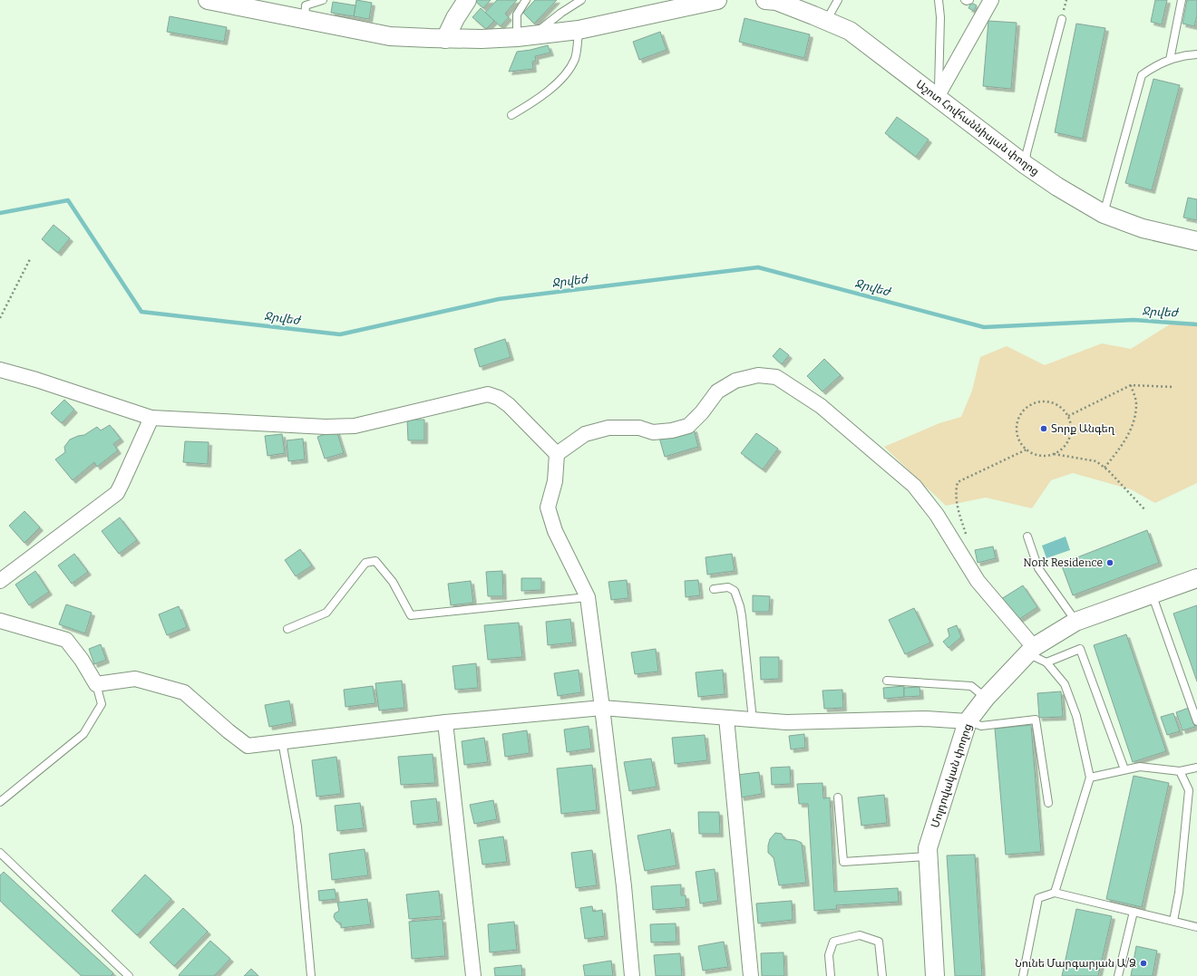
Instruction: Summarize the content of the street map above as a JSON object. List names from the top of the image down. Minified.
{"streets":{"street":["Աշոտ Հովհաննիսյան փողոց","Մոլդովական փողոց"]},"water":["Ջրվեժ"],"places":["Տորք Անգեղ","Nork Residence","Նունե Մարգարյան Ա/Ձ"]}
